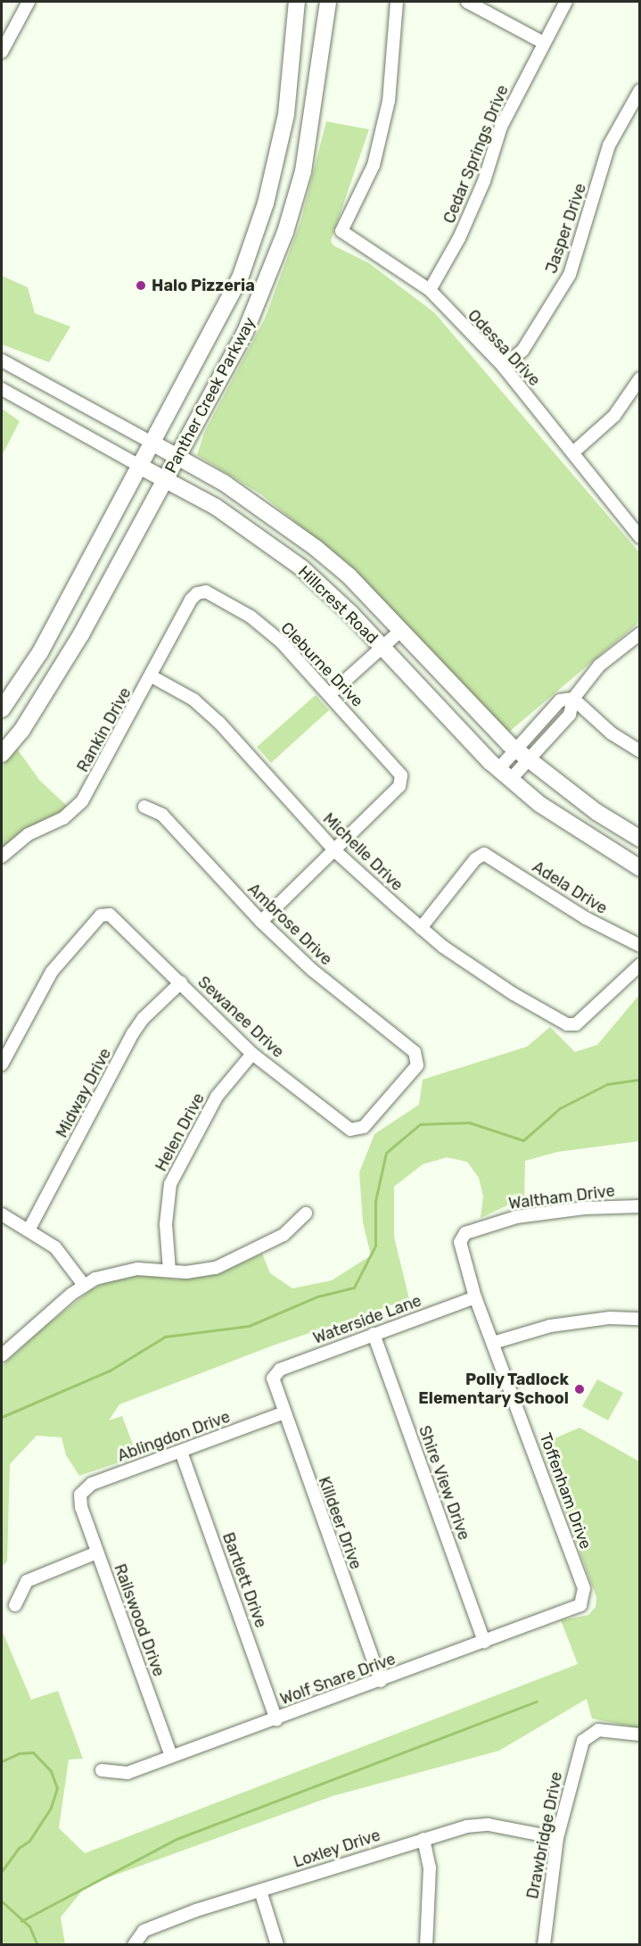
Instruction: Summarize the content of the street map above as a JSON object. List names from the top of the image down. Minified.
{"streets":{"main road":["Panther Creek Parkway","Hillcrest Road"],"street":["Cedar Springs Drive","Jasper Drive","Odessa Drive","Cleburne Drive","Rankin Drive","Michelle Drive","Adela Drive","Ambrose Drive","Sewanee Drive","Midway Drive","Helen Drive","Waltham Drive","Waterside Lane","Ablingdon Drive","Shire View Drive","Toffenham Drive","Killdeer Drive","Bartlett Drive","Railswood Drive","Wolf Snare Drive","Drawbridge Drive","Loxley Drive"]},"crossings":[["Cedar Springs Drive","Odessa Drive"],["Jasper Drive","Odessa Drive"],["Panther Creek Parkway","Hillcrest Road"],["Cleburne Drive","Rankin Drive"],["Cleburne Drive","Michelle Drive"],["Rankin Drive","Michelle Drive"],["Michelle Drive","Adela Drive"],["Ambrose Drive","Sewanee Drive"],["Sewanee Drive","Midway Drive"],["Sewanee Drive","Helen Drive"],["Waltham Drive","Toffenham Drive"],["Waterside Lane","Shire View Drive"],["Waterside Lane","Toffenham Drive"],["Waterside Lane","Killdeer Drive"],["Ablingdon Drive","Killdeer Drive"],["Ablingdon Drive","Bartlett Drive"],["Ablingdon Drive","Railswood Drive"],["Shire View Drive","Wolf Snare Drive"],["Toffenham Drive","Wolf Snare Drive"],["Killdeer Drive","Wolf Snare Drive"],["Bartlett Drive","Wolf Snare Drive"],["Railswood Drive","Wolf Snare Drive"],["Drawbridge Drive","Loxley Drive"]],"places":["Halo Pizzeria","Polly Tadlock Elementary School"]}
